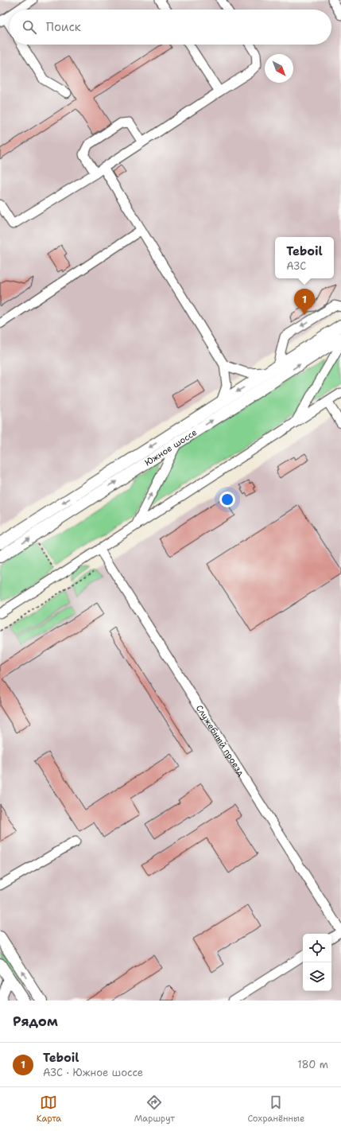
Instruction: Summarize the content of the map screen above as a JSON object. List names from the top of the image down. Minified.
{"streets":{"main road":["Южное шоссе"],"street":["Служебный проезд"]},"north":"bottom right","page":{"search":"Поиск","popup":["Teboil","АЗС"],"pins":"1","heading":"Рядом","list":[{"mark":"1","name":"Teboil","note":"АЗС · Южное шоссе","value":"180 m"}],"nav":["Карта","Маршрут","Сохранённые"]}}
